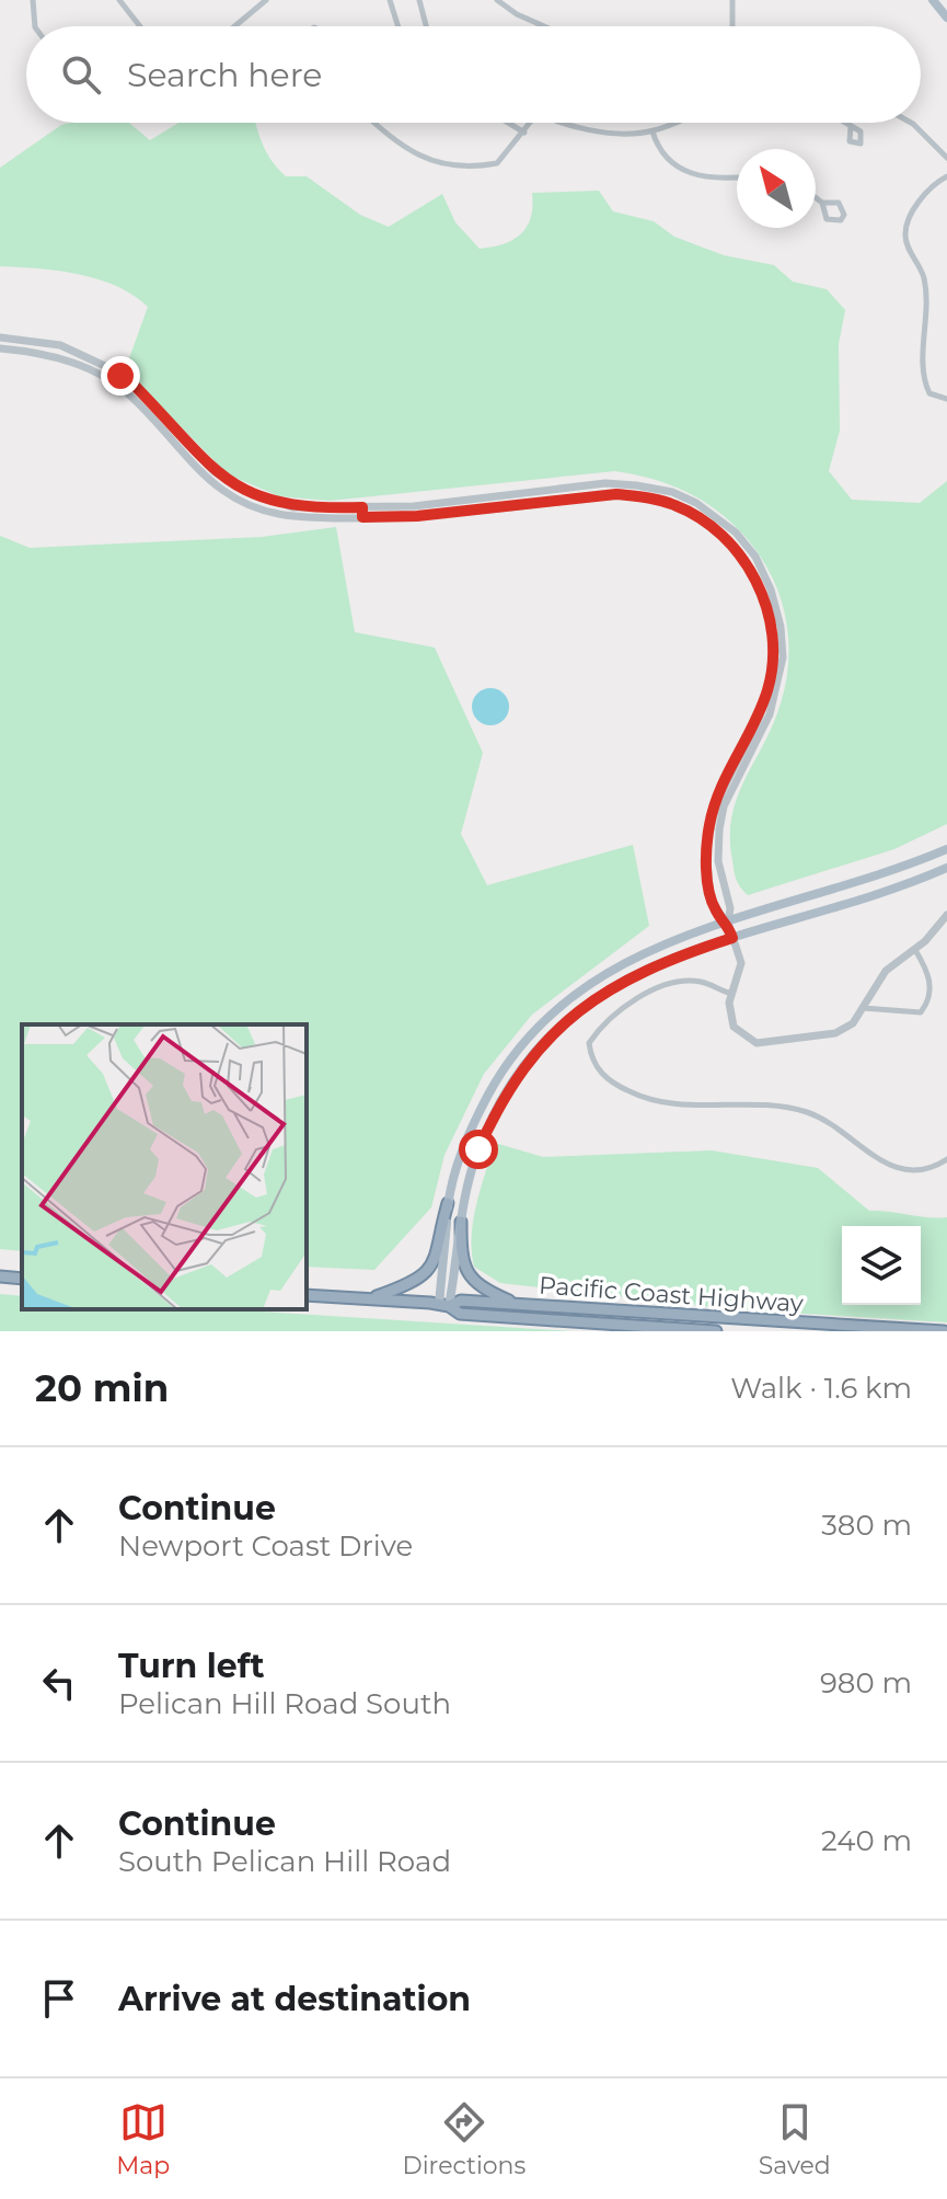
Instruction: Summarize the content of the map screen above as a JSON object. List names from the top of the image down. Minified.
{"streets":{"highway":["Pacific Coast Highway"]},"north":"top left","page":{"search":"Search here","heading":["20 min","Walk · 1.6 km"],"list":[["Continue","Newport Coast Drive","380 m"],["Turn left","Pelican Hill Road South","980 m"],["Continue","South Pelican Hill Road","240 m"],"Arrive at destination"],"nav":["Map","Directions","Saved"]}}
